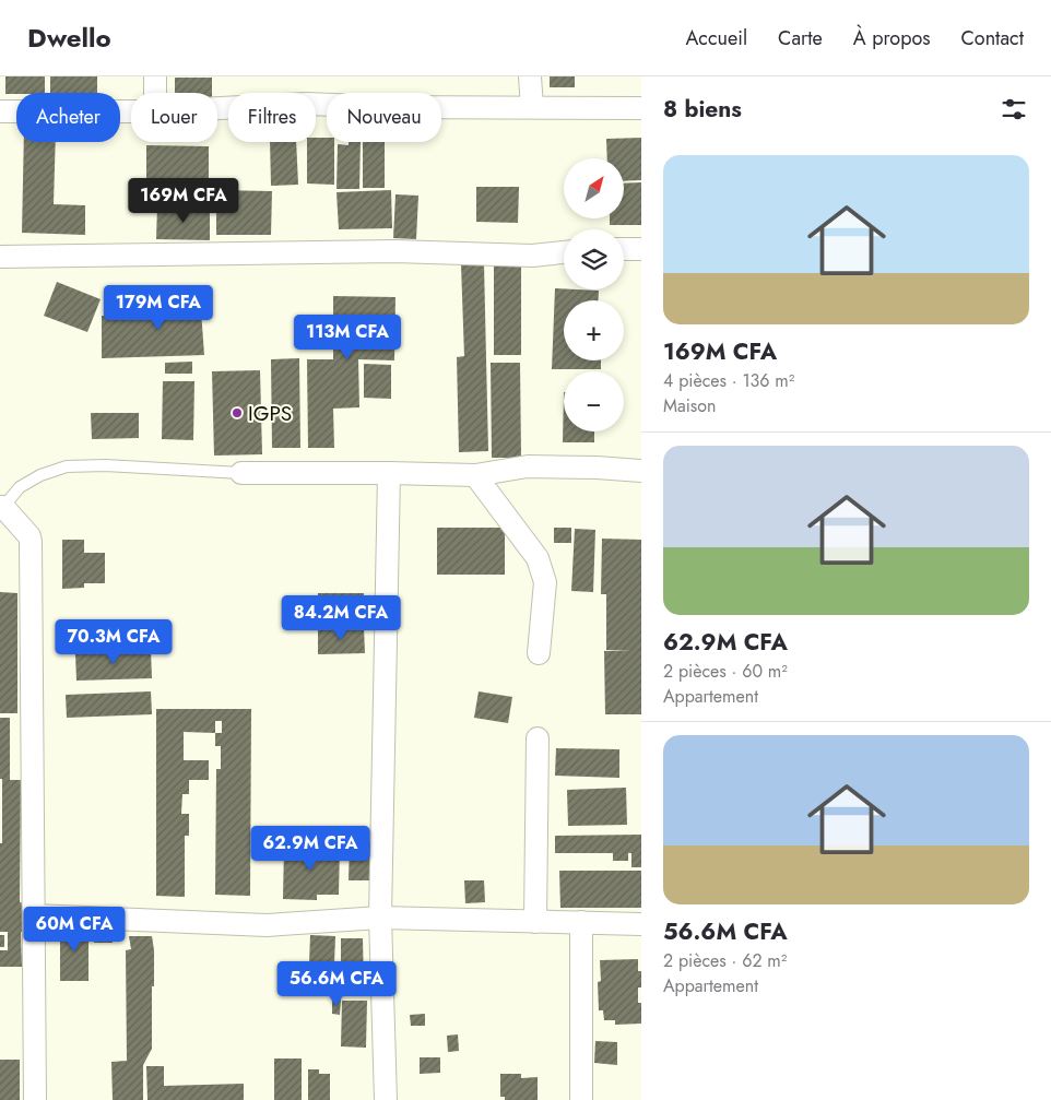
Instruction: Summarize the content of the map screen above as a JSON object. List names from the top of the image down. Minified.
{"places":["IGPS"],"north":"top right","page":{"header":"Dwello","nav":["Accueil","Carte","À propos","Contact"],"heading":"8 biens","chip":["Acheter","Louer","Filtres","Nouveau"],"list":[{"name":"169M CFA","note":"4 pièces · 136 m² · Maison"},{"name":"62.9M CFA","note":"2 pièces · 60 m² · Appartement"},{"name":"56.6M CFA","note":"2 pièces · 62 m² · Appartement"}],"map_buttons":["+","−"],"price":["169M CFA","179M CFA","113M CFA","84.2M CFA","70.3M CFA","62.9M CFA","60M CFA","56.6M CFA"]}}
